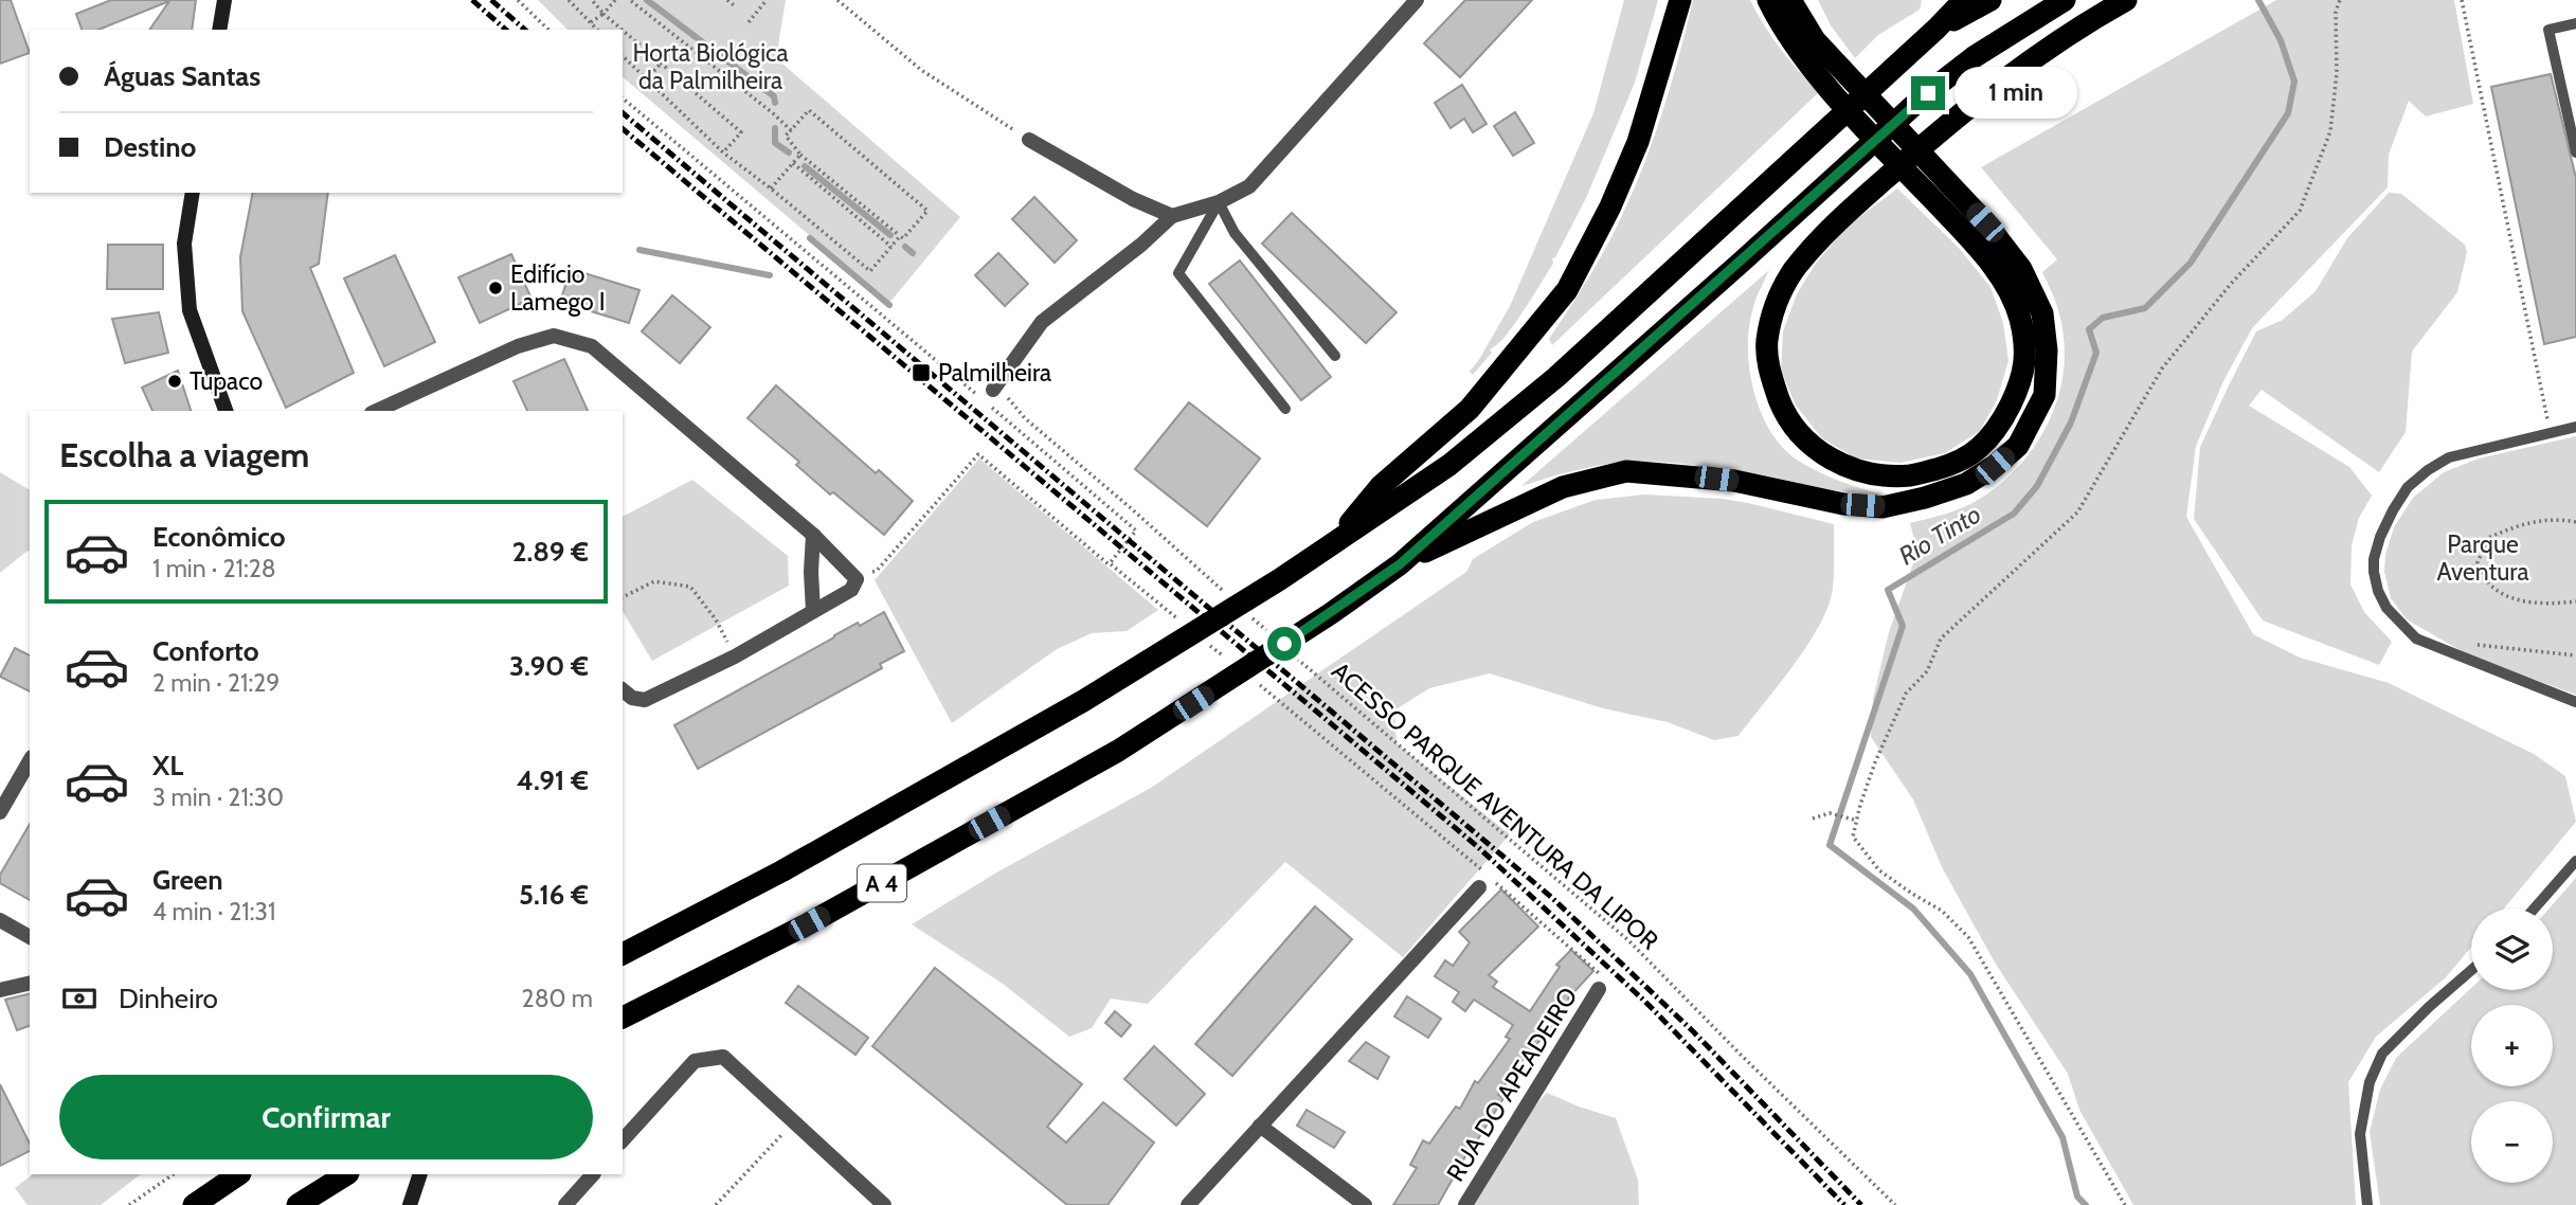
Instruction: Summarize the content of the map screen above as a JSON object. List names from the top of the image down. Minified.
{"streets":{"highway":["A 4"],"street":["RUA DO APEADEIRO"],"path":["ACESSO PARQUE AVENTURA DA LIPOR"]},"water":["Rio Tinto"],"parks":["Horta Biológica da Palmilheira","Parque Aventura"],"places":{"other":["Edifício Lamego I","Tupaco"],"transit":["Palmilheira"]},"page":{"banner":["Águas Santas","Destino"],"bubble":"1 min","heading":"Escolha a viagem","list":[{"name":"Econômico","note":"1 min · 21:28","value":"2.89 €"},{"name":"Conforto","note":"2 min · 21:29","value":"3.90 €"},{"name":"XL","note":"3 min · 21:30","value":"4.91 €"},{"name":"Green","note":"4 min · 21:31","value":"5.16 €"}],"map_buttons":["+","−"],"pay":["Dinheiro","280 m"],"buttons":"Confirmar"}}
